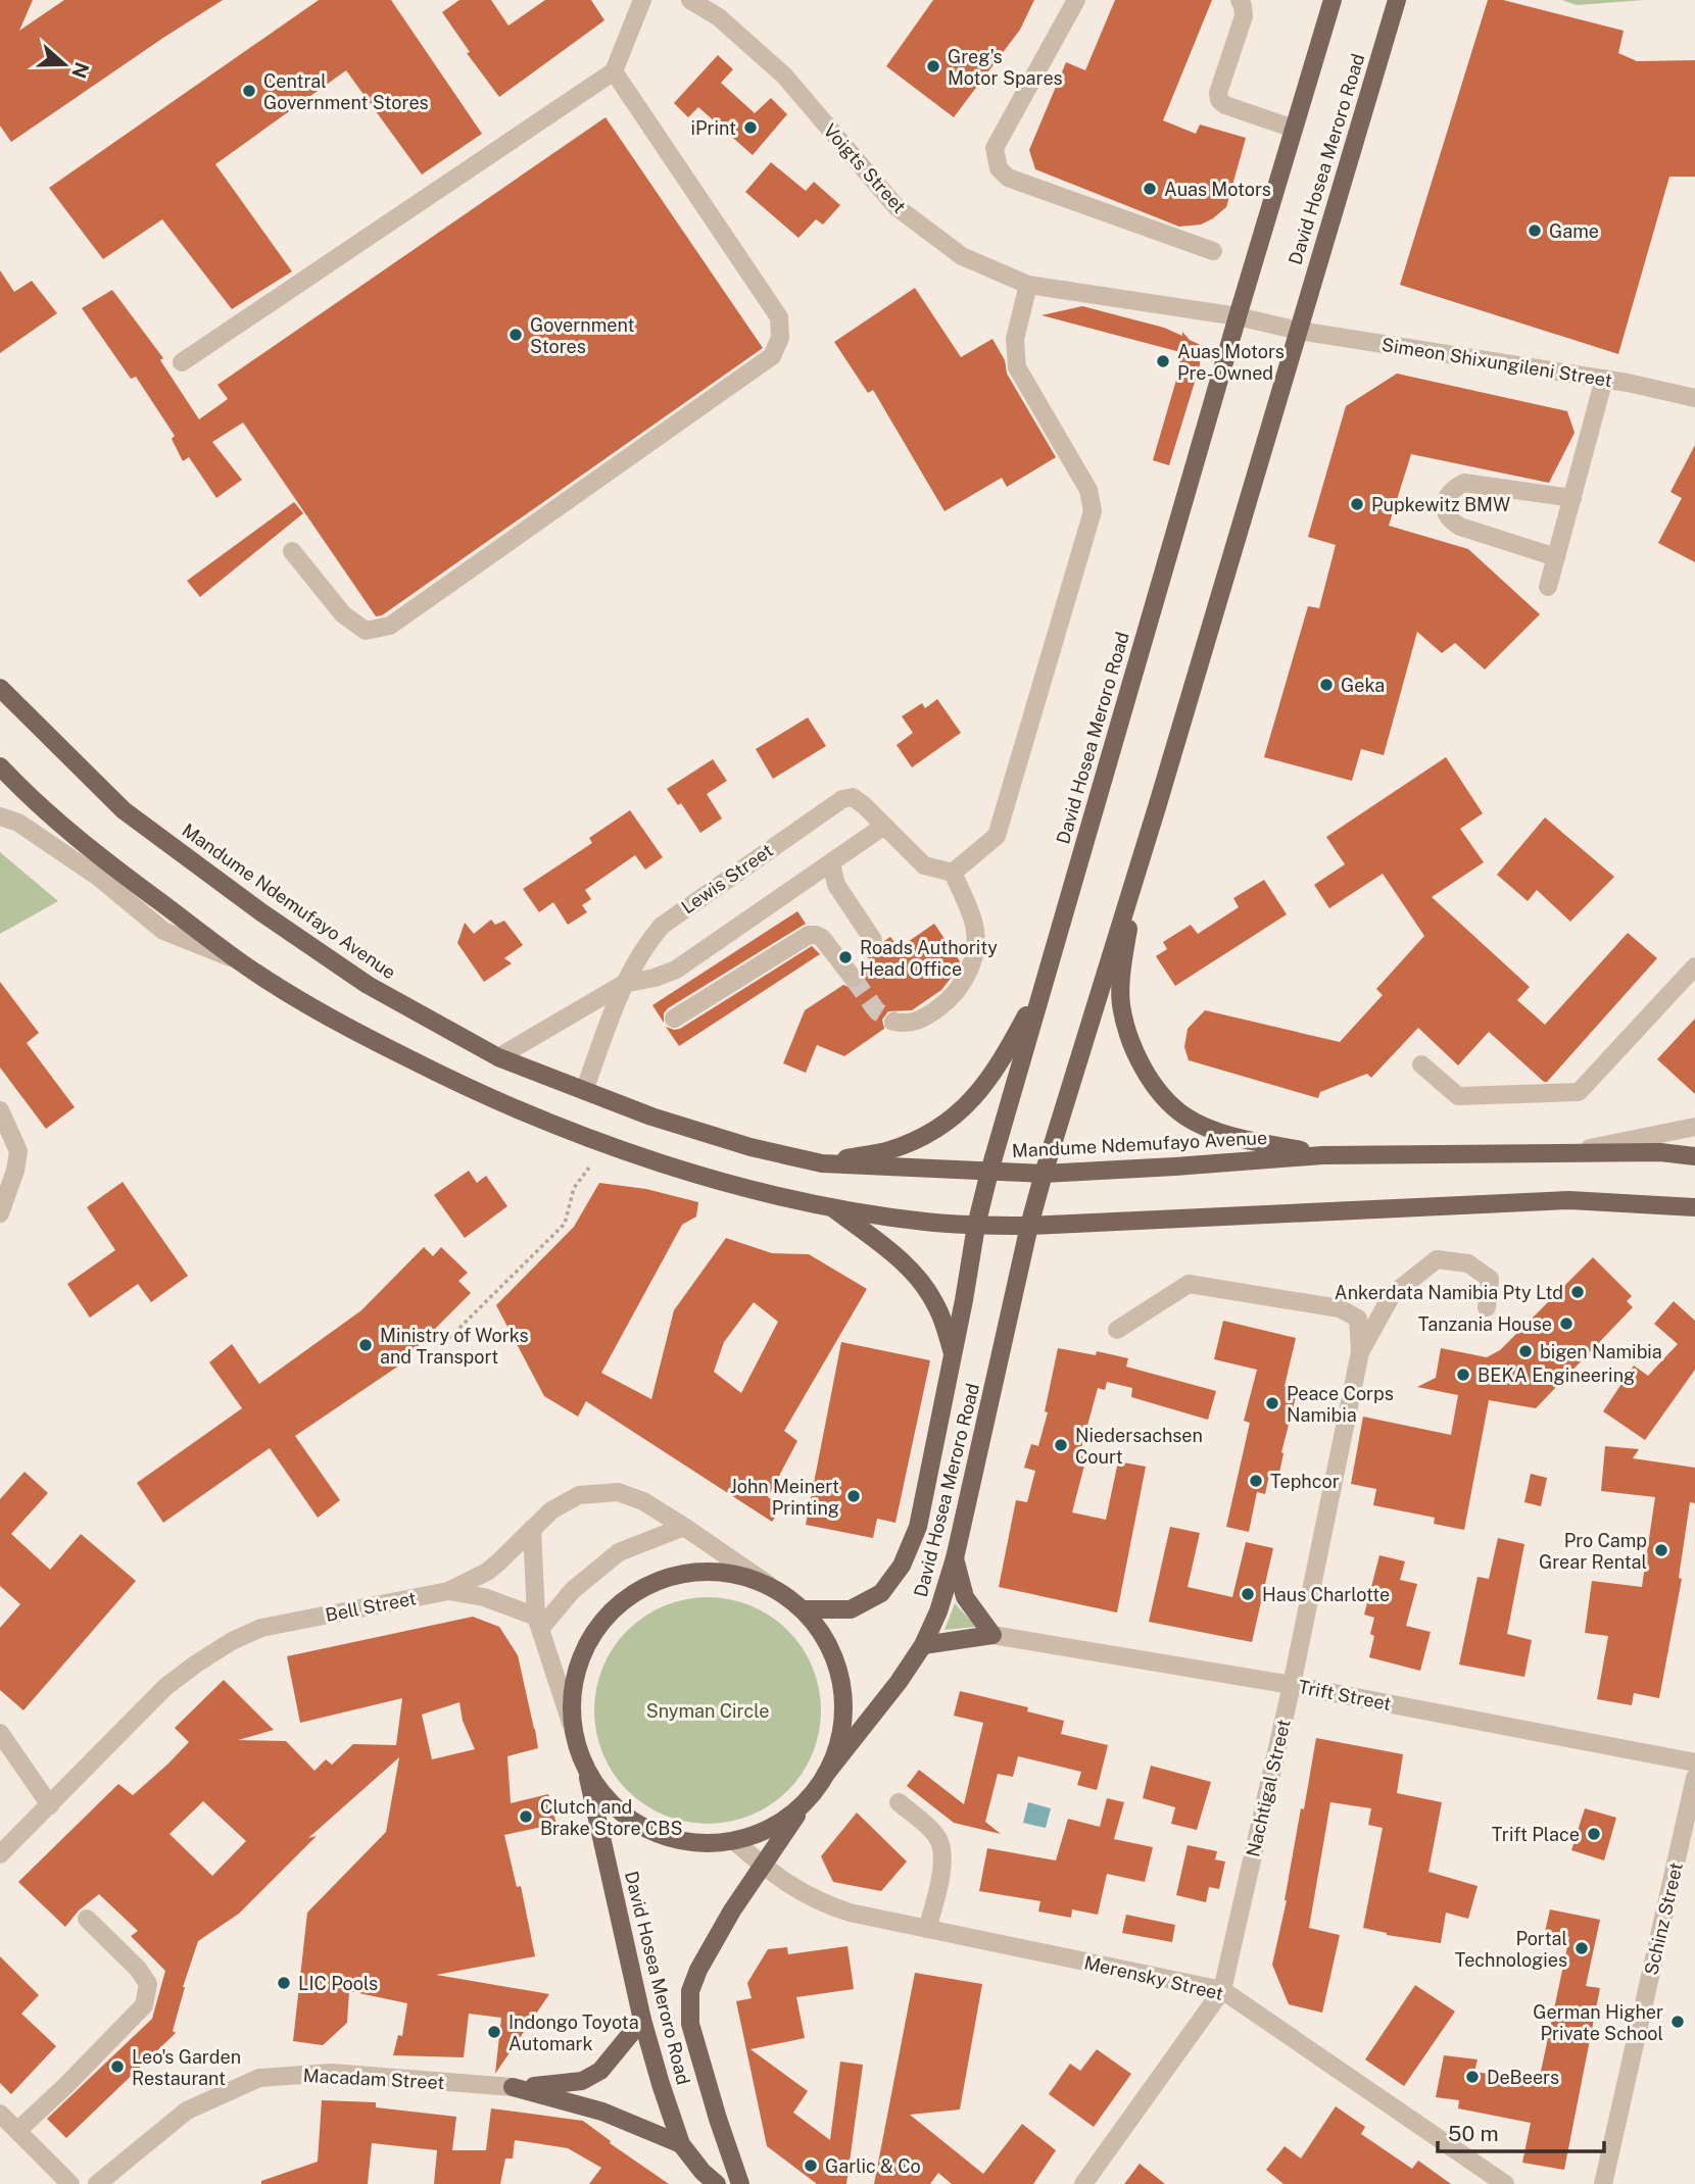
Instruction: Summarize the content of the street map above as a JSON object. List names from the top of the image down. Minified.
{"streets":{"main road":["David Hosea Meroro Road","Mandume Ndemufayo Avenue"],"street":["Voigts Street","Simeon Shixungileni Street","Lewis Street","Bell Street","Trift Street","Nachtigal Street","Schinz Street","Merensky Street","Macadam Street"]},"crossings":[["David Hosea Meroro Road","Voigts Street"],["David Hosea Meroro Road","Simeon Shixungileni Street"],["David Hosea Meroro Road","Mandume Ndemufayo Avenue"],["David Hosea Meroro Road","Merensky Street"],["Lewis Street","Mandume Ndemufayo Avenue"],["Trift Street","Nachtigal Street"],["Nachtigal Street","Merensky Street"]],"parks":["Snyman Circle"],"places":["Greg's Motor Spares","Central Government Stores","iPrint","Auas Motors","Game","Government Stores","Auas Motors Pre-Owned","Pupkewitz BMW","Geka","Roads Authority Head Office","Ankerdata Namibia Pty Ltd","Tanzania House","Ministry of Works and Transport","bigen Namibia","BEKA Engineering","Peace Corps Namibia","Niedersachsen Court","Tephcor","John Meinert Printing","Pro Camp Grear Rental","Haus Charlotte","Clutch and Brake Store CBS","Trift Place","Portal Technologies","LIC Pools","German Higher Private School","Indongo Toyota Automark","Leo's Garden Restaurant","DeBeers","Garlic & Co"],"scale_bar":"50 m","north":"right"}
